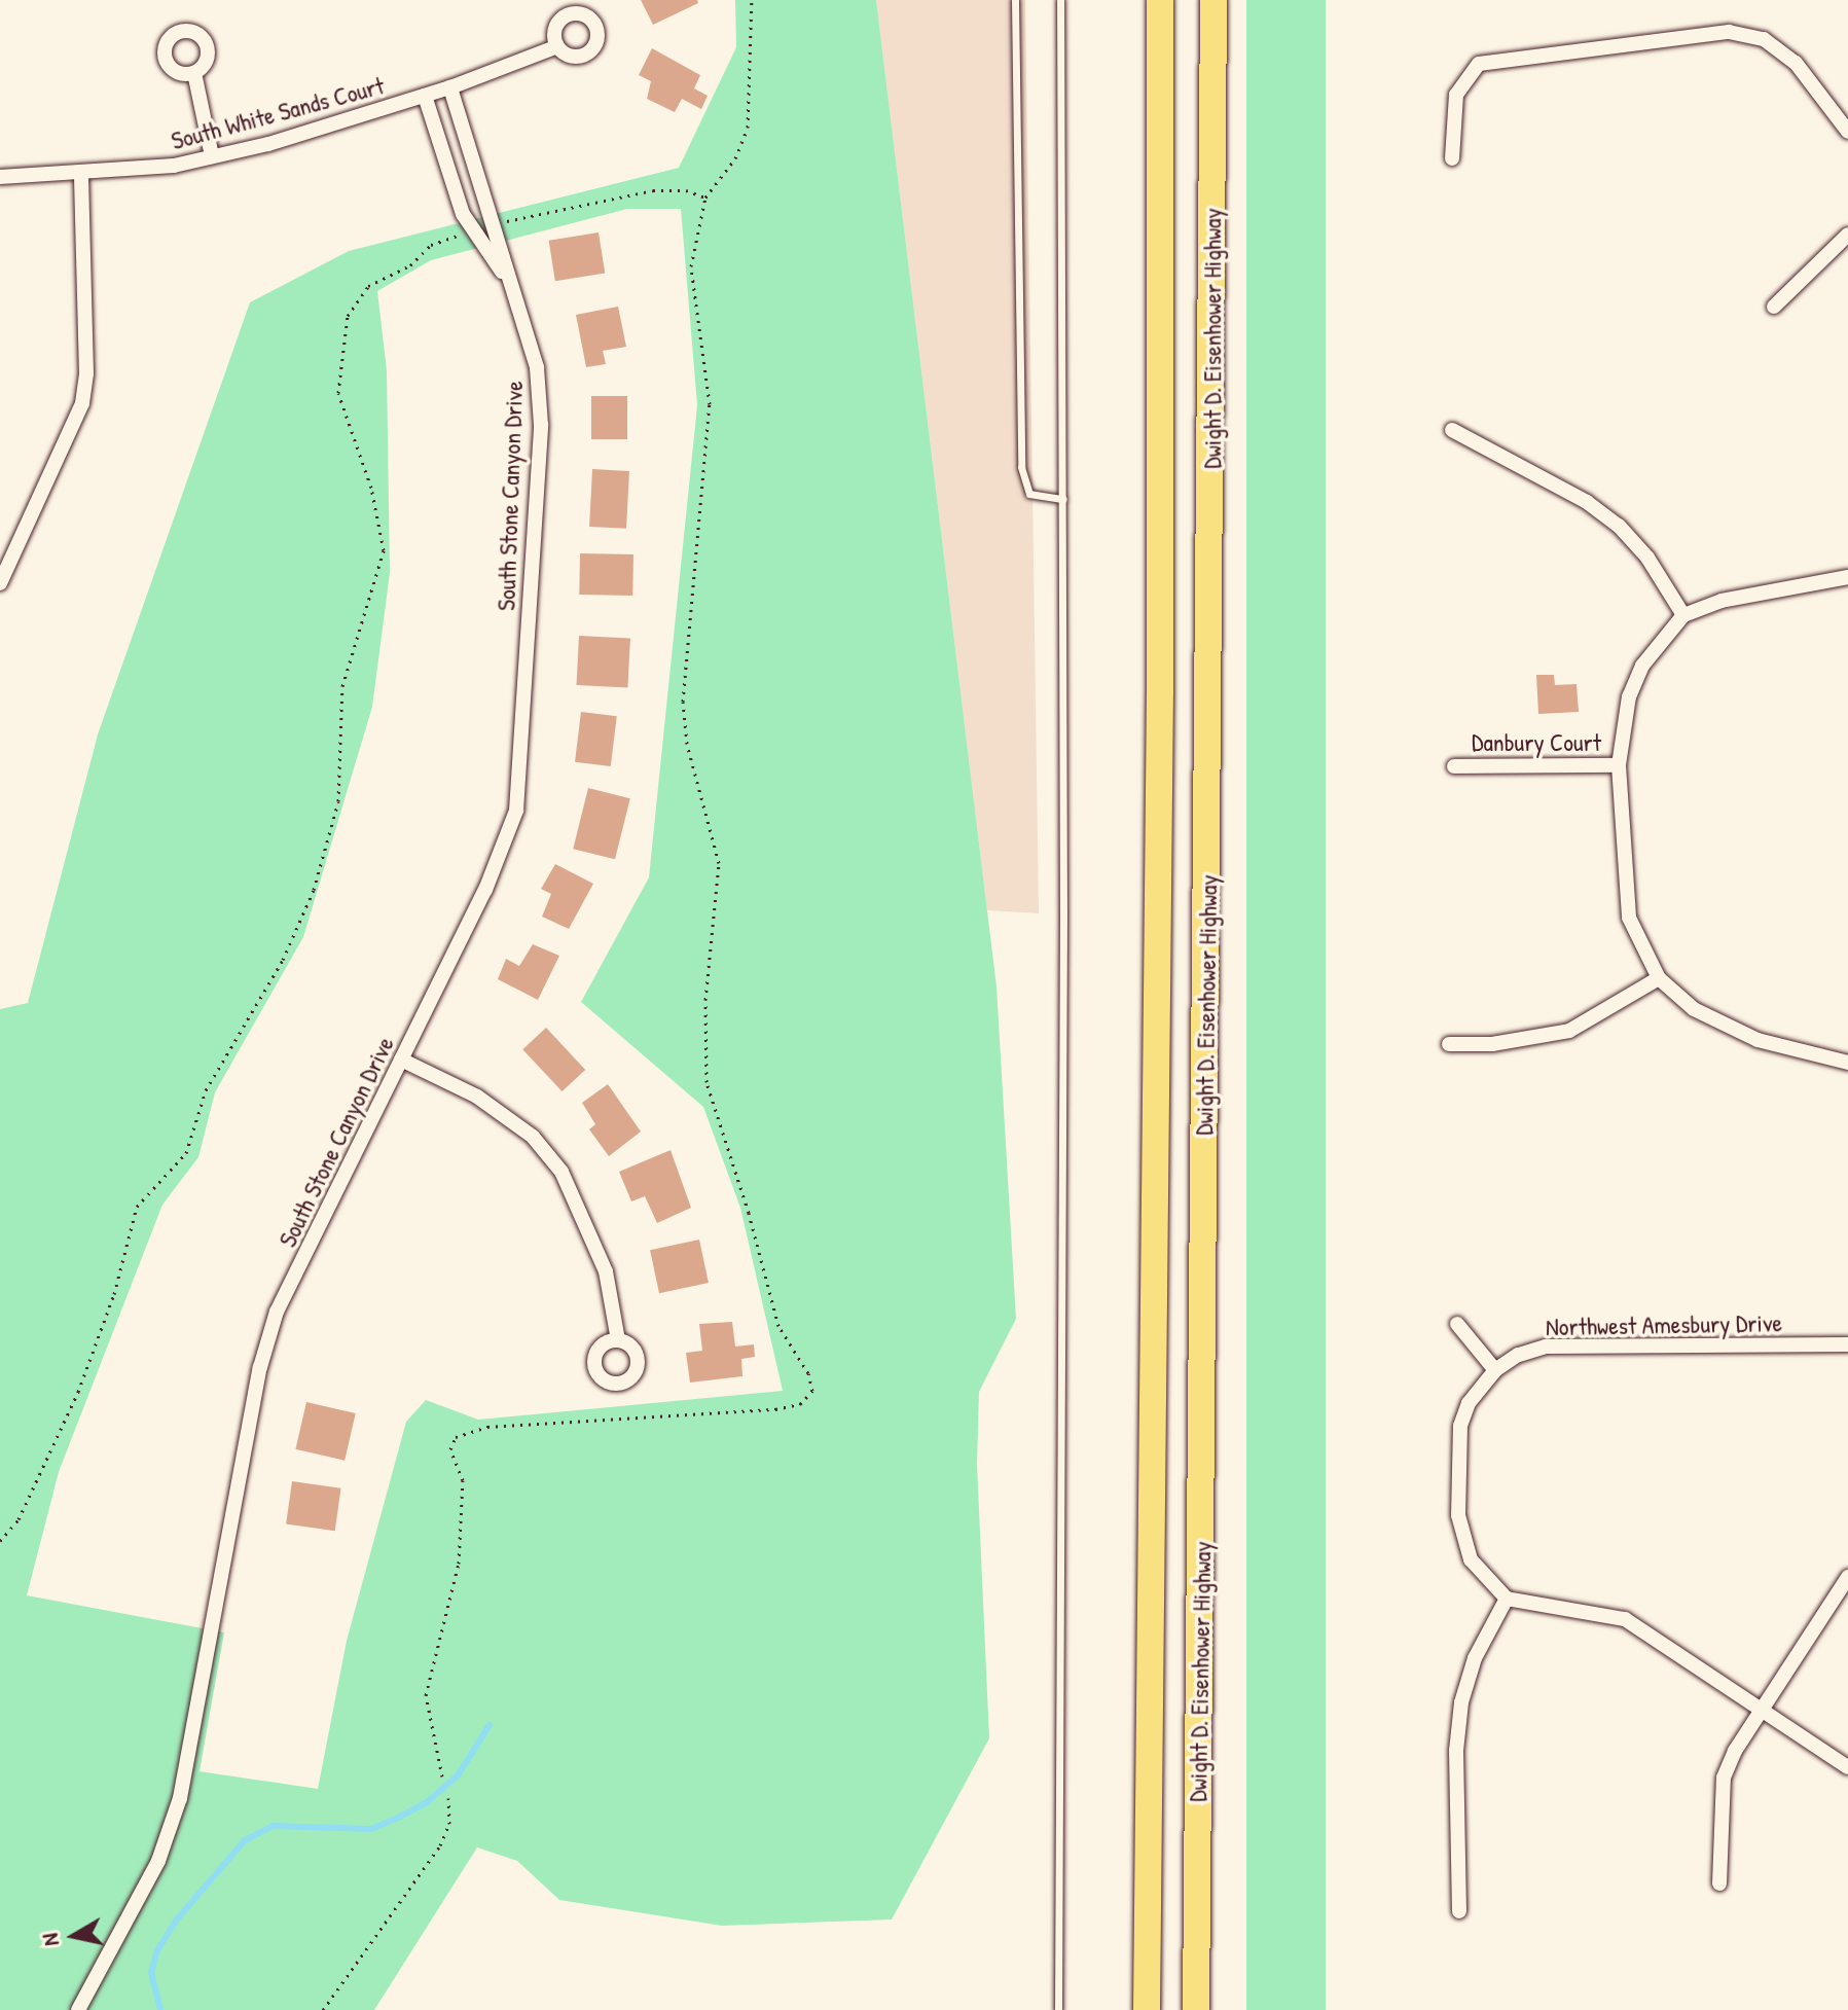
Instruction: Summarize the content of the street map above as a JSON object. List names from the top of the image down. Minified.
{"streets":{"highway":["Dwight D. Eisenhower Highway"],"street":["South White Sands Court","South Stone Canyon Drive","Danbury Court","Northwest Amesbury Drive"]},"crossings":[["South White Sands Court","South Stone Canyon Drive"]],"north":"left"}
